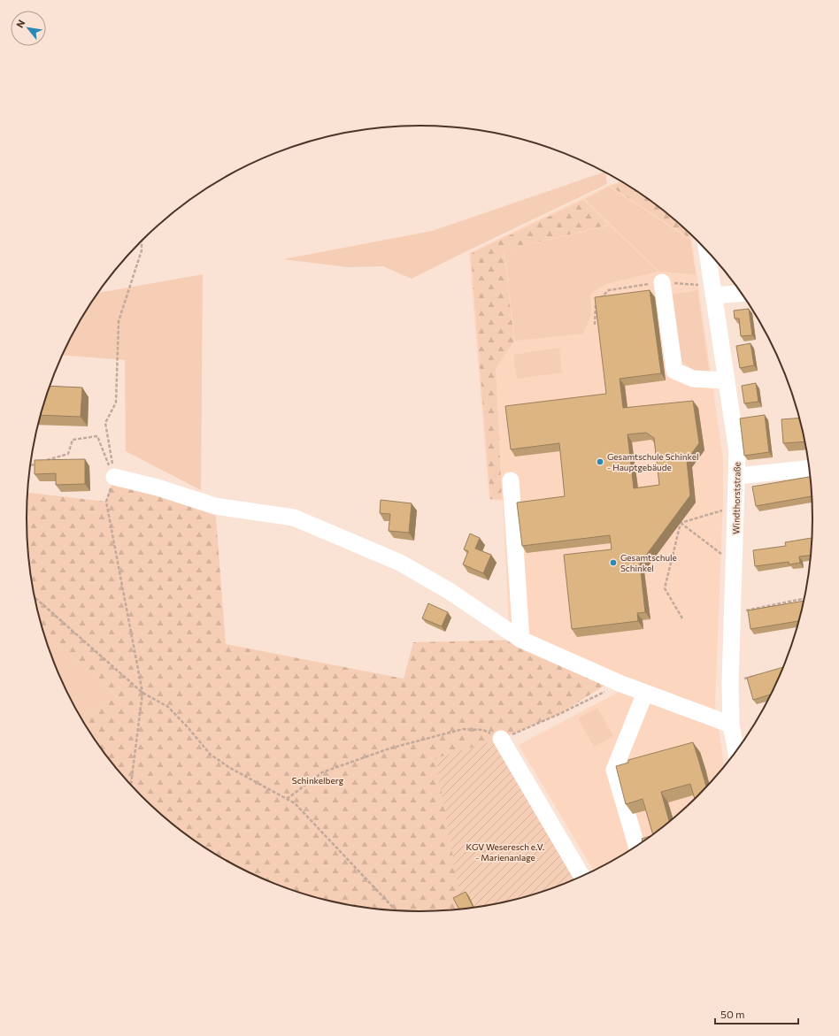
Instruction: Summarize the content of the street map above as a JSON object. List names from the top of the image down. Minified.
{"streets":{"street":["Windthorststraße"]},"parks":["Schinkelberg","KGV Weseresch e.V. - Marienanlage"],"places":["Gesamtschule Schinkel - Hauptgebäude","Gesamtschule Schinkel"],"scale_bar":"50 m","north":"top left"}
